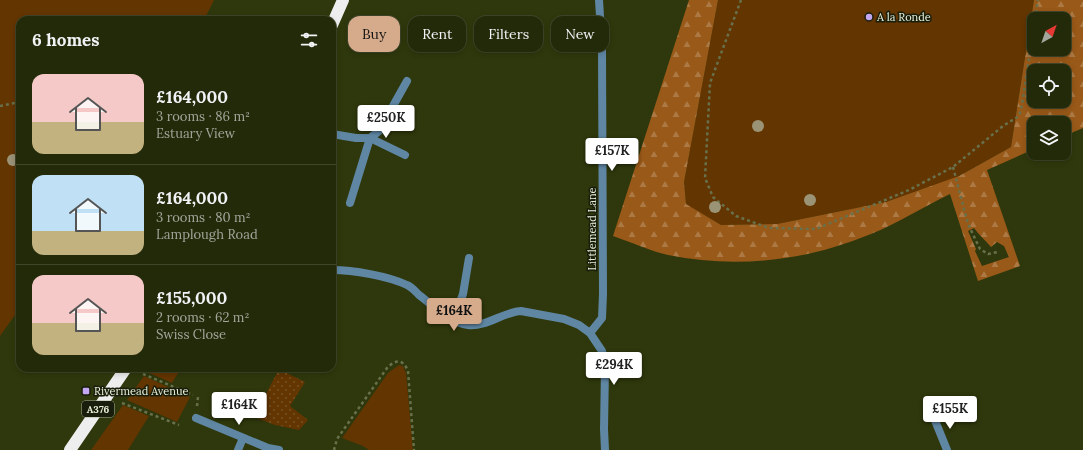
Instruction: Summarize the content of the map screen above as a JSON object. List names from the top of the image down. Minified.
{"streets":{"highway":["A376"],"street":["Littlemead Lane"]},"places":{"other":["A la Ronde"],"transit":["Rivermead Avenue"]},"north":"top right","page":{"chip":["Buy","Rent","Filters","New"],"heading":"6 homes","list":[{"name":"£164,000","note":"3 rooms · 86 m² · Estuary View"},{"name":"£164,000","note":"3 rooms · 80 m² · Lamplough Road"},{"name":"£155,000","note":"2 rooms · 62 m² · Swiss Close"}],"price":["£250K","£157K","£164K","£294K","£164K","£155K"]}}
